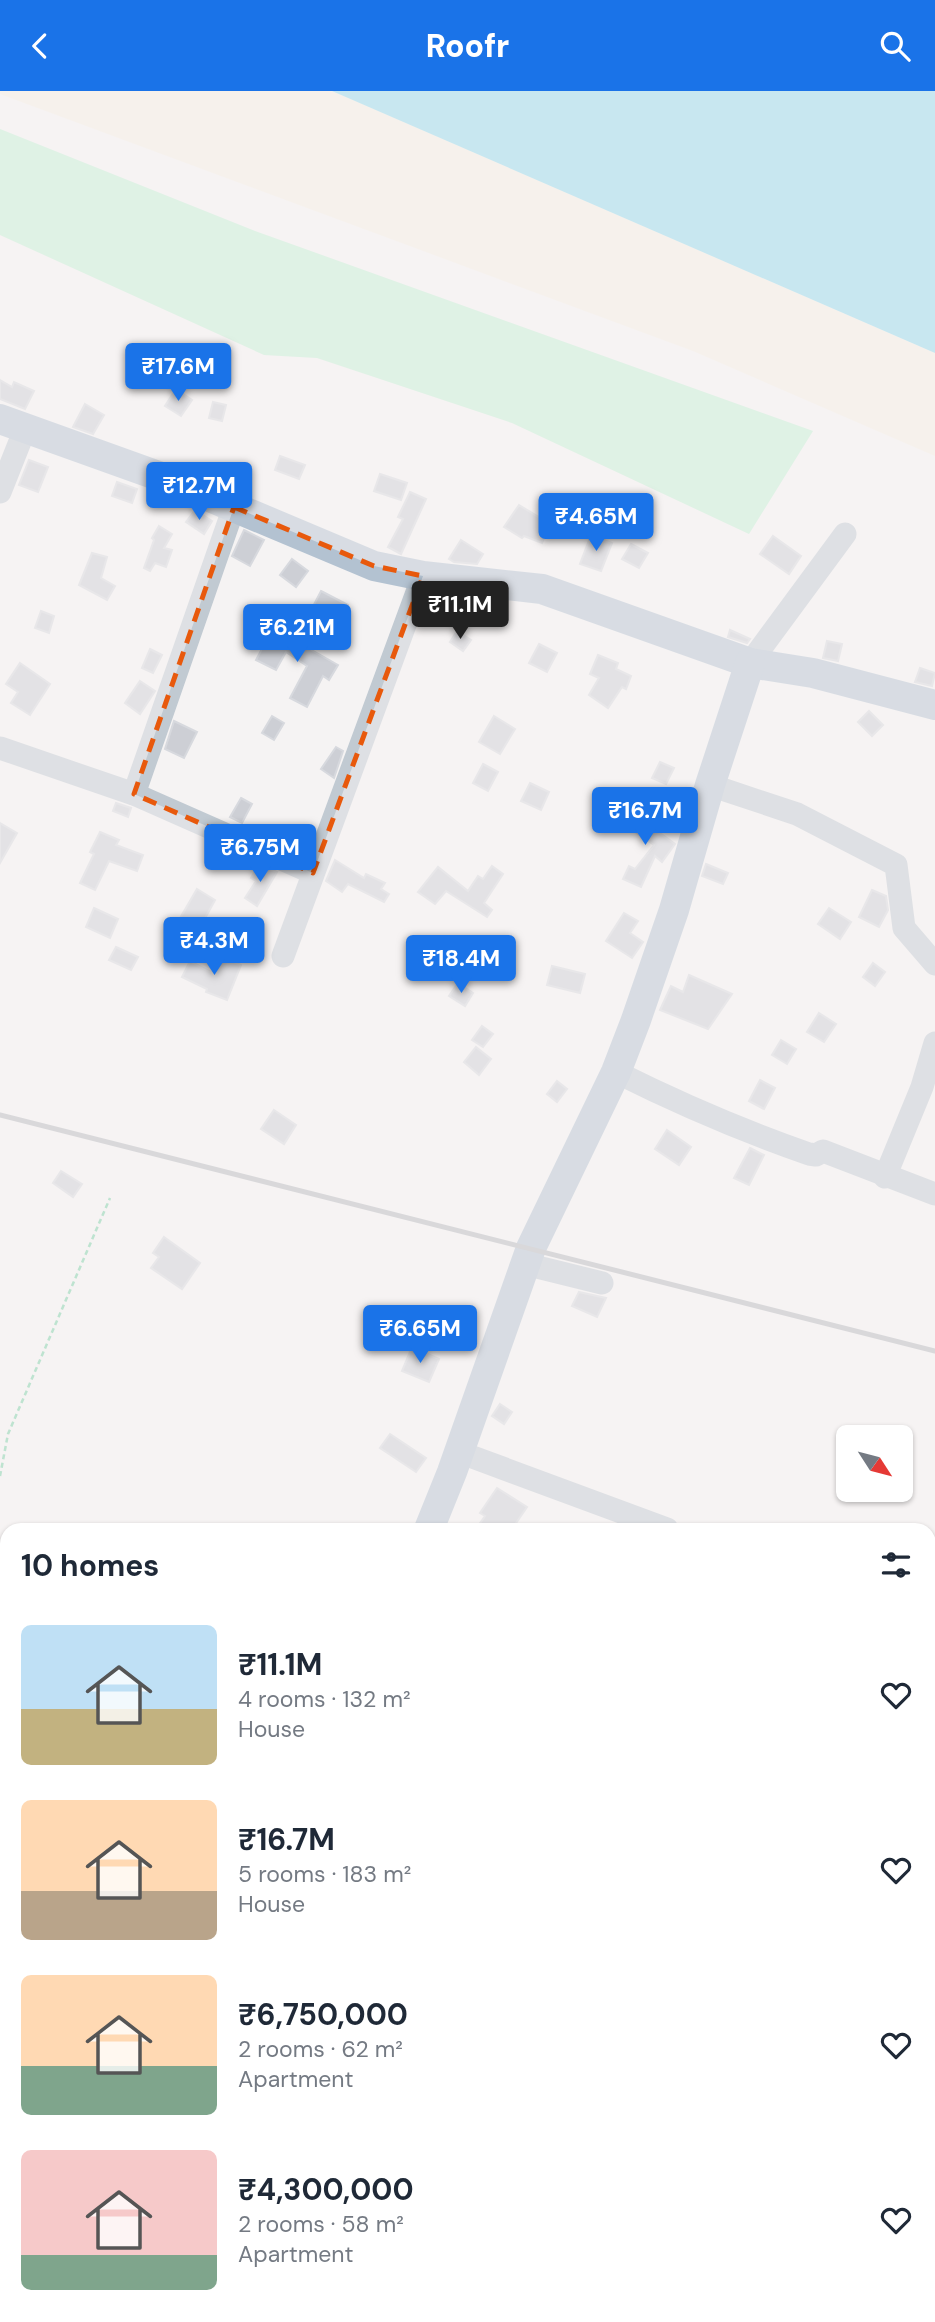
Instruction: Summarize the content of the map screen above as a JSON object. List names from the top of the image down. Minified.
{"north":"bottom right","page":{"header":"Roofr","price":["₹17.6M","₹12.7M","₹4.65M","₹11.1M","₹6.21M","₹16.7M","₹6.75M","₹4.3M","₹18.4M","₹6.65M"],"heading":"10 homes","list":[{"name":"₹11.1M","note":"4 rooms · 132 m² · House"},{"name":"₹16.7M","note":"5 rooms · 183 m² · House"},{"name":"₹6,750,000","note":"2 rooms · 62 m² · Apartment"},{"name":"₹4,300,000","note":"2 rooms · 58 m² · Apartment"}]}}
